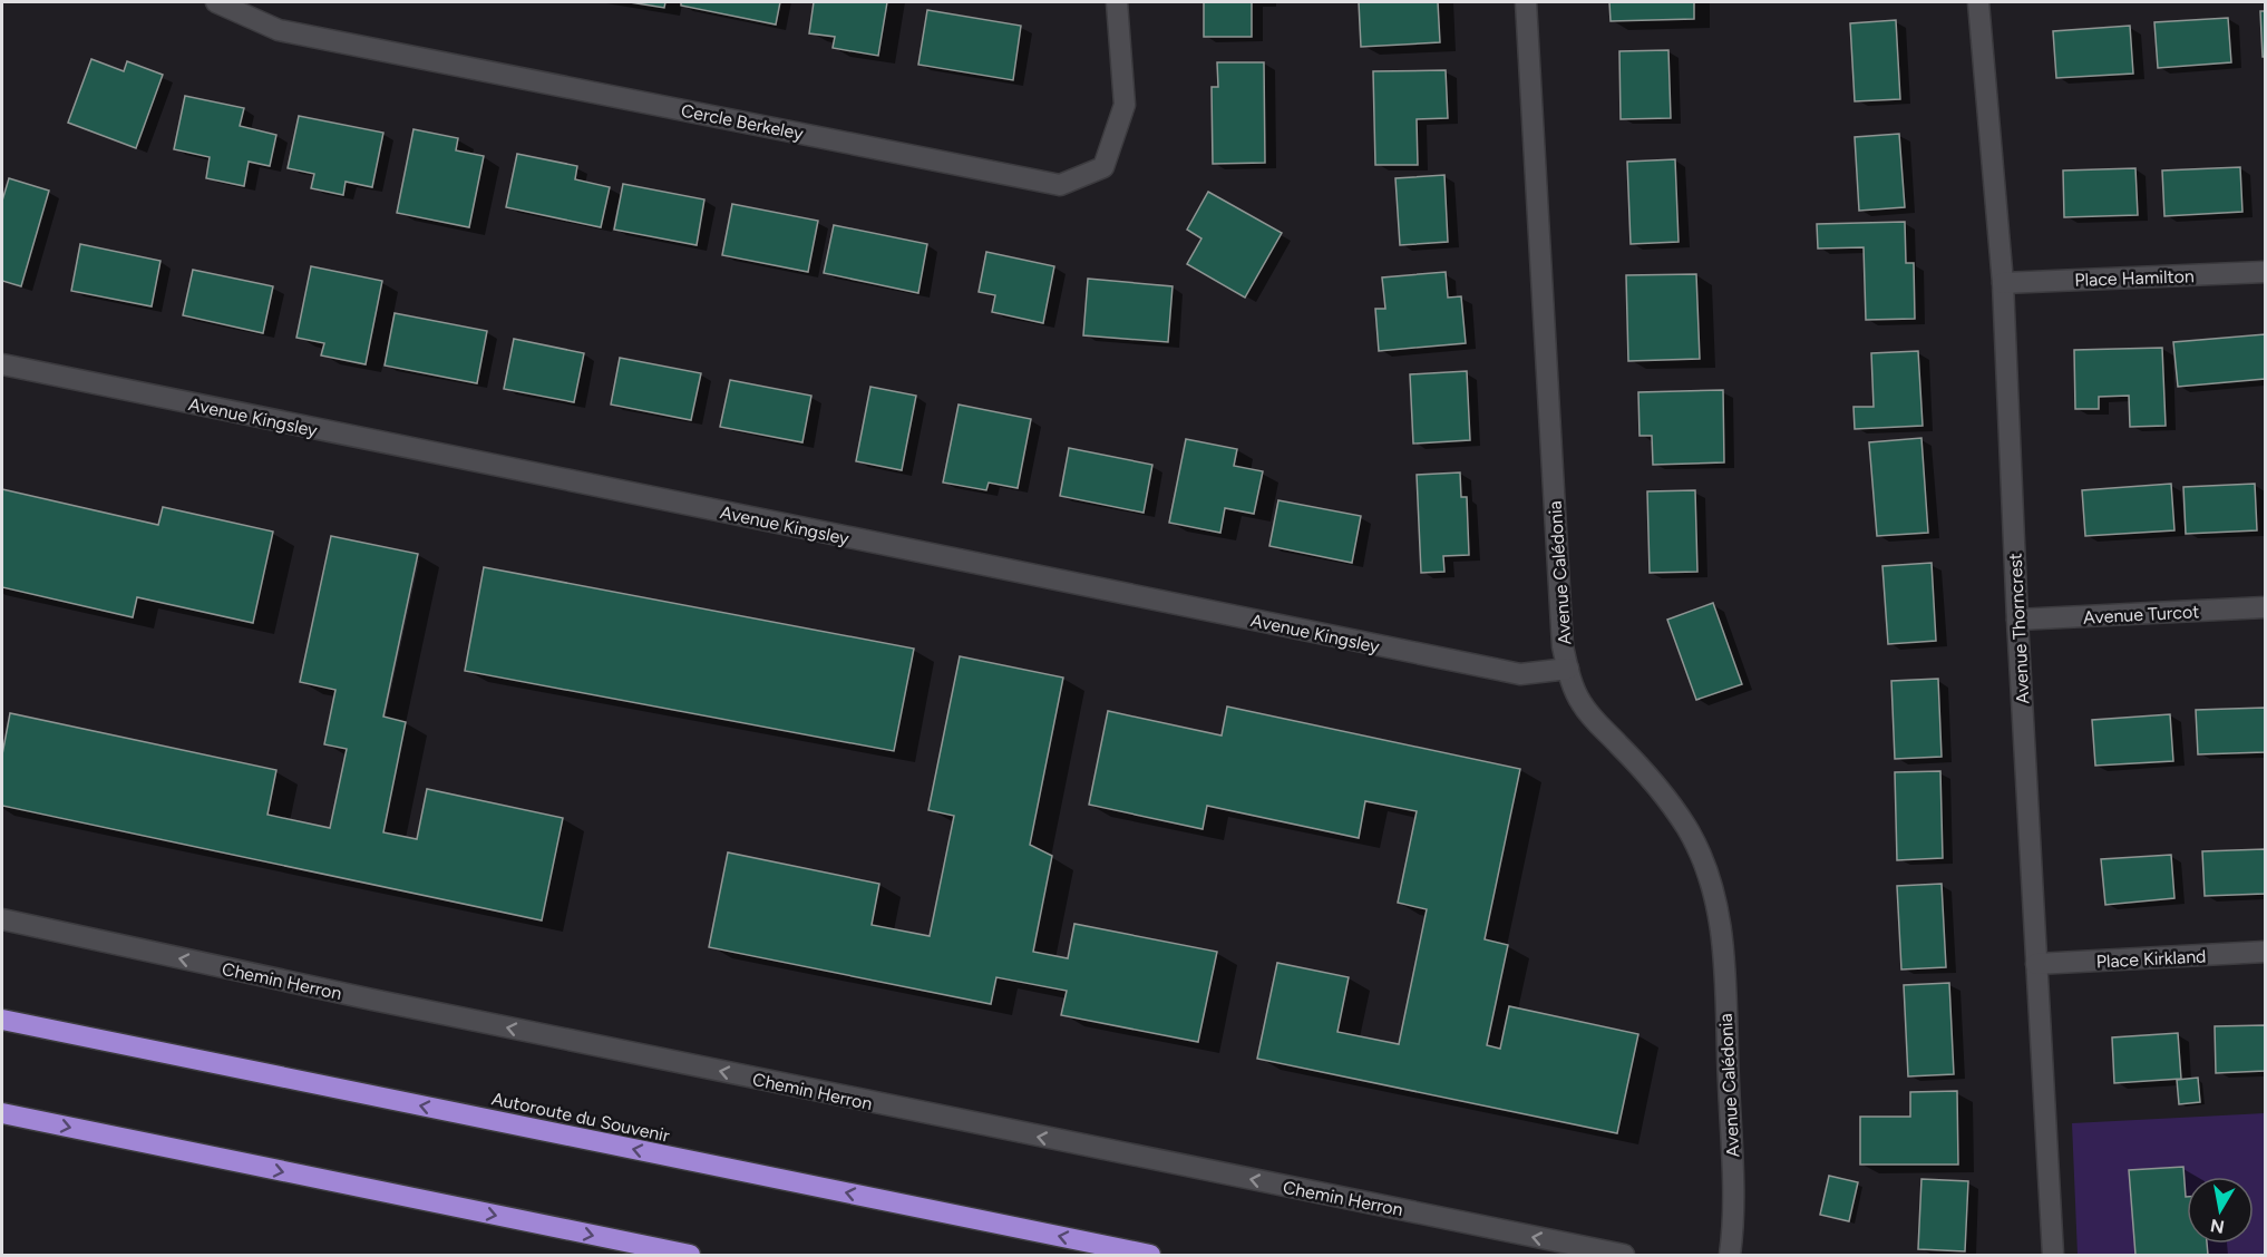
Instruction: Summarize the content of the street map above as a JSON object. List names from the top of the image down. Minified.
{"streets":{"highway":["Autoroute du Souvenir"],"street":["Cercle Berkeley","Place Hamilton","Avenue Kingsley","Avenue Calédonia","Avenue Turcot","Avenue Thorncrest","Place Kirkland","Chemin Herron"]},"crossings":[["Place Hamilton","Avenue Thorncrest"],["Avenue Kingsley","Avenue Calédonia"],["Avenue Turcot","Avenue Thorncrest"],["Avenue Thorncrest","Place Kirkland"]],"one_way":["Chemin Herron"],"north":"bottom"}
